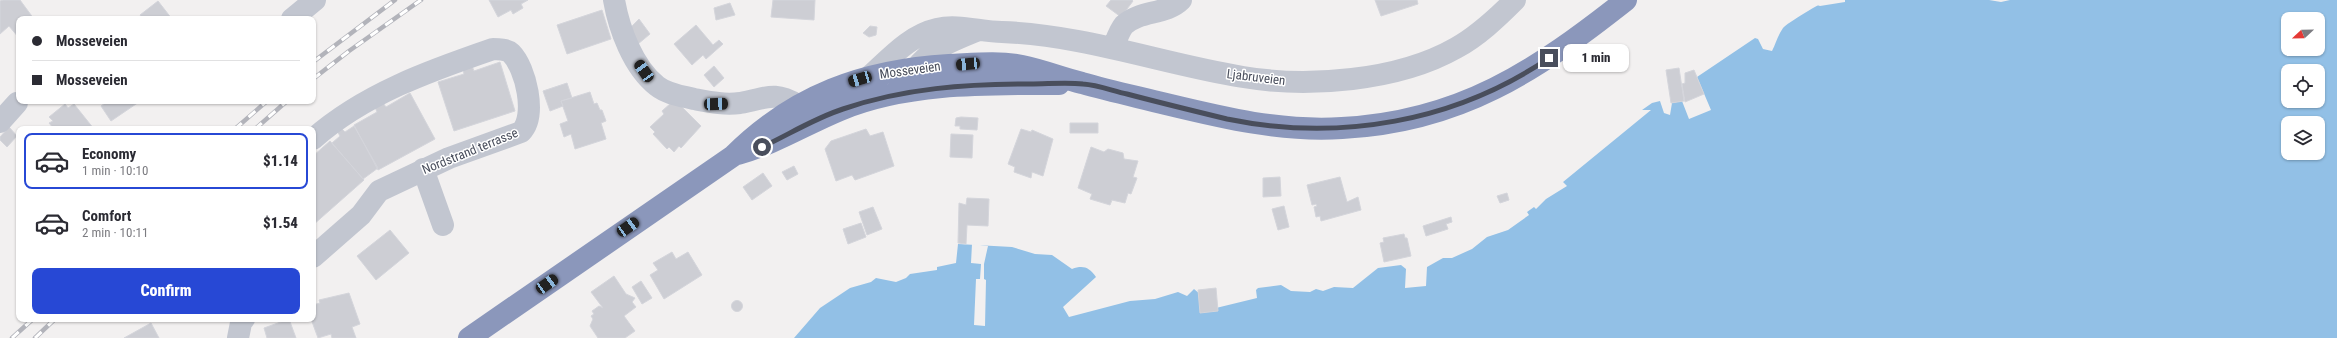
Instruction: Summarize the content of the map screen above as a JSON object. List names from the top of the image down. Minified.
{"streets":{"highway":["Mosseveien"],"street":["Ljabruveien","Nordstrand terrasse"]},"crossings":[["Mosseveien","Ljabruveien"]],"north":"left","page":{"banner":["Mosseveien","Mosseveien"],"bubble":"1 min","list":[{"name":"Economy","note":"1 min · 10:10","value":"$1.14"},{"name":"Comfort","note":"2 min · 10:11","value":"$1.54"}],"buttons":"Confirm"}}
